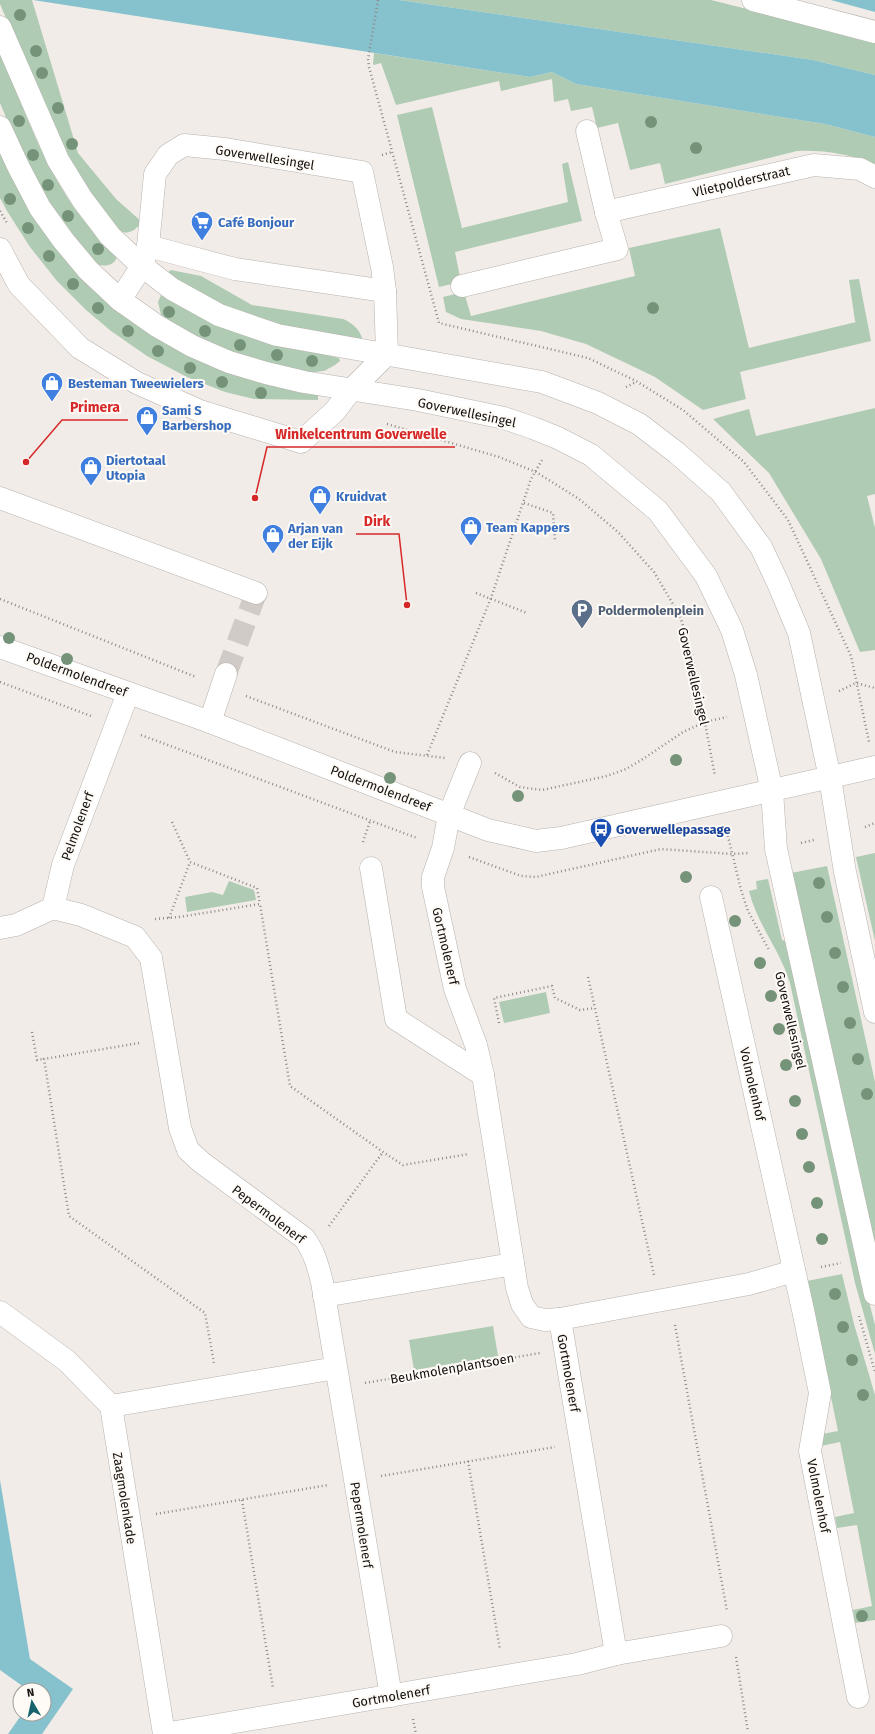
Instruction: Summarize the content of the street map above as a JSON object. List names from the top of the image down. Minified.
{"streets":{"street":["Goverwellesingel","Vlietpolderstraat","Poldermolendreef","Pelmolenerf","Gortmolenerf","Volmolenhof","Pepermolenerf","Zaagmolenkade"],"path":["Beukmolenplantsoen"]},"crossings":[["Goverwellesingel","Poldermolendreef"],["Poldermolendreef","Pelmolenerf"],["Poldermolendreef","Gortmolenerf"],["Gortmolenerf","Pepermolenerf"],["Gortmolenerf","Beukmolenplantsoen"],["Gortmolenerf","Zaagmolenkade"],["Pepermolenerf","Beukmolenplantsoen"]],"places":{"supermarket":["Café Bonjour"],"shop":["Besteman Tweewielers","Sami S Barbershop","Diertotaal Utopia","Kruidvat","Team Kappers","Arjan van der Eijk"],"other":["Primera","Winkelcentrum Goverwelle","Dirk"],"parking":["Poldermolenplein"],"bus stop":["Goverwellepassage"]},"north":"top"}
